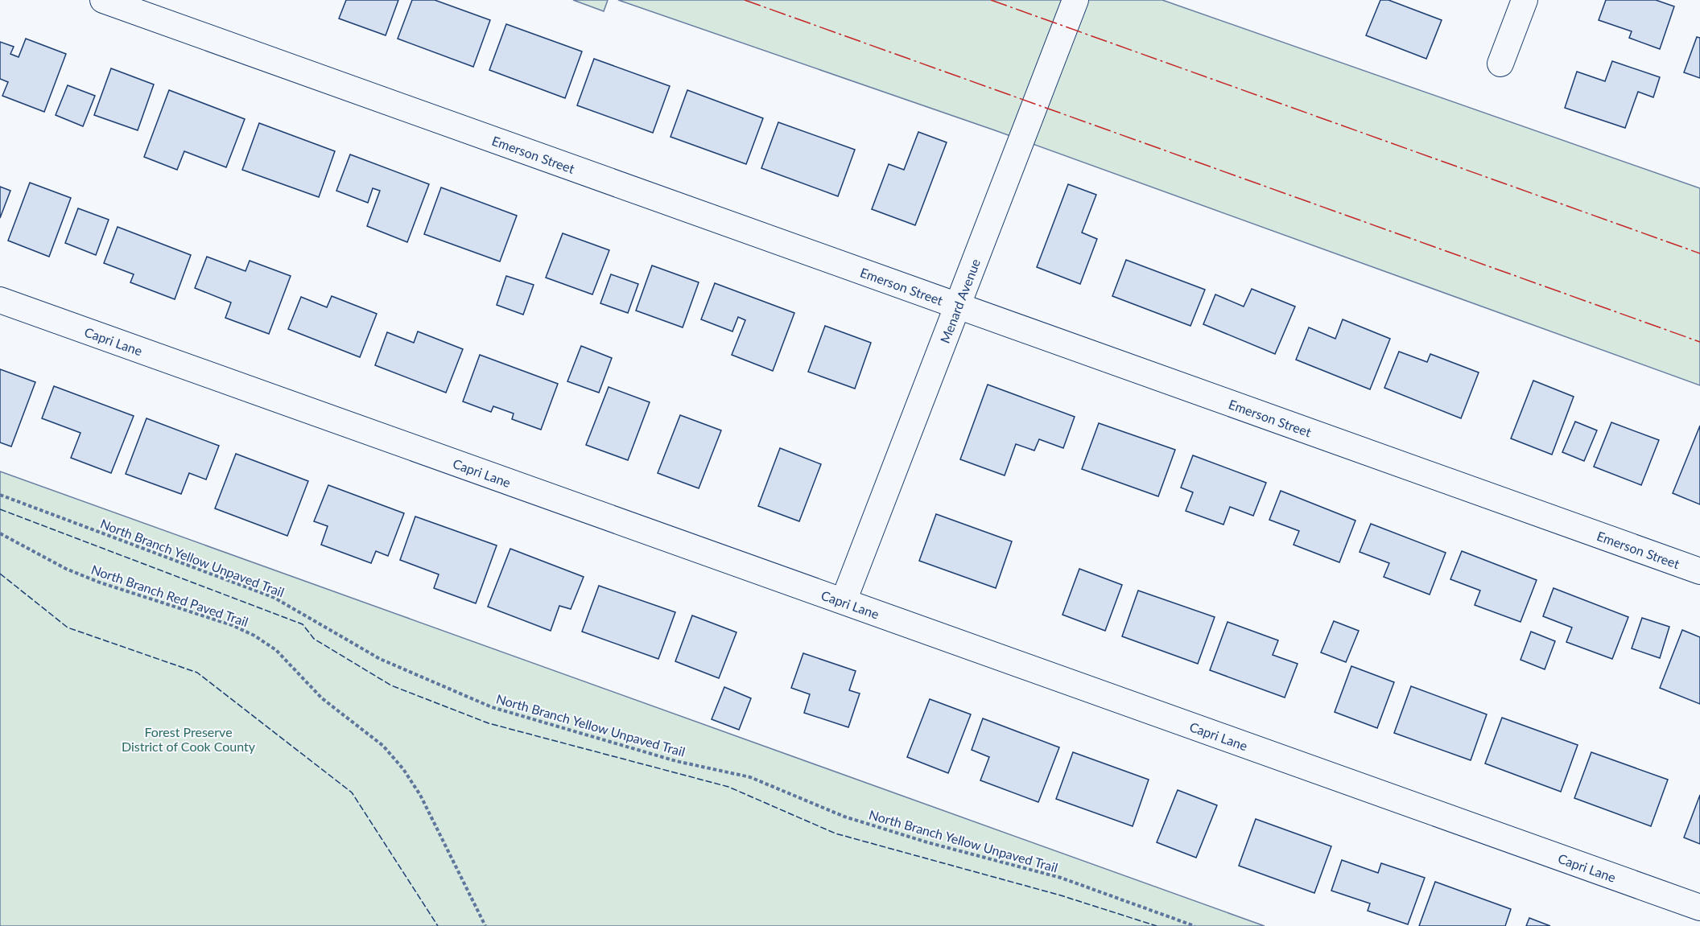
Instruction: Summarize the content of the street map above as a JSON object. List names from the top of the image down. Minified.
{"streets":{"street":["Emerson Street","Menard Avenue","Capri Lane"],"path":["North Branch Yellow Unpaved Trail","North Branch Red Paved Trail"]},"crossings":[["Emerson Street","Menard Avenue"],["Menard Avenue","Capri Lane"]],"parks":["Forest Preserve District of Cook County"]}
